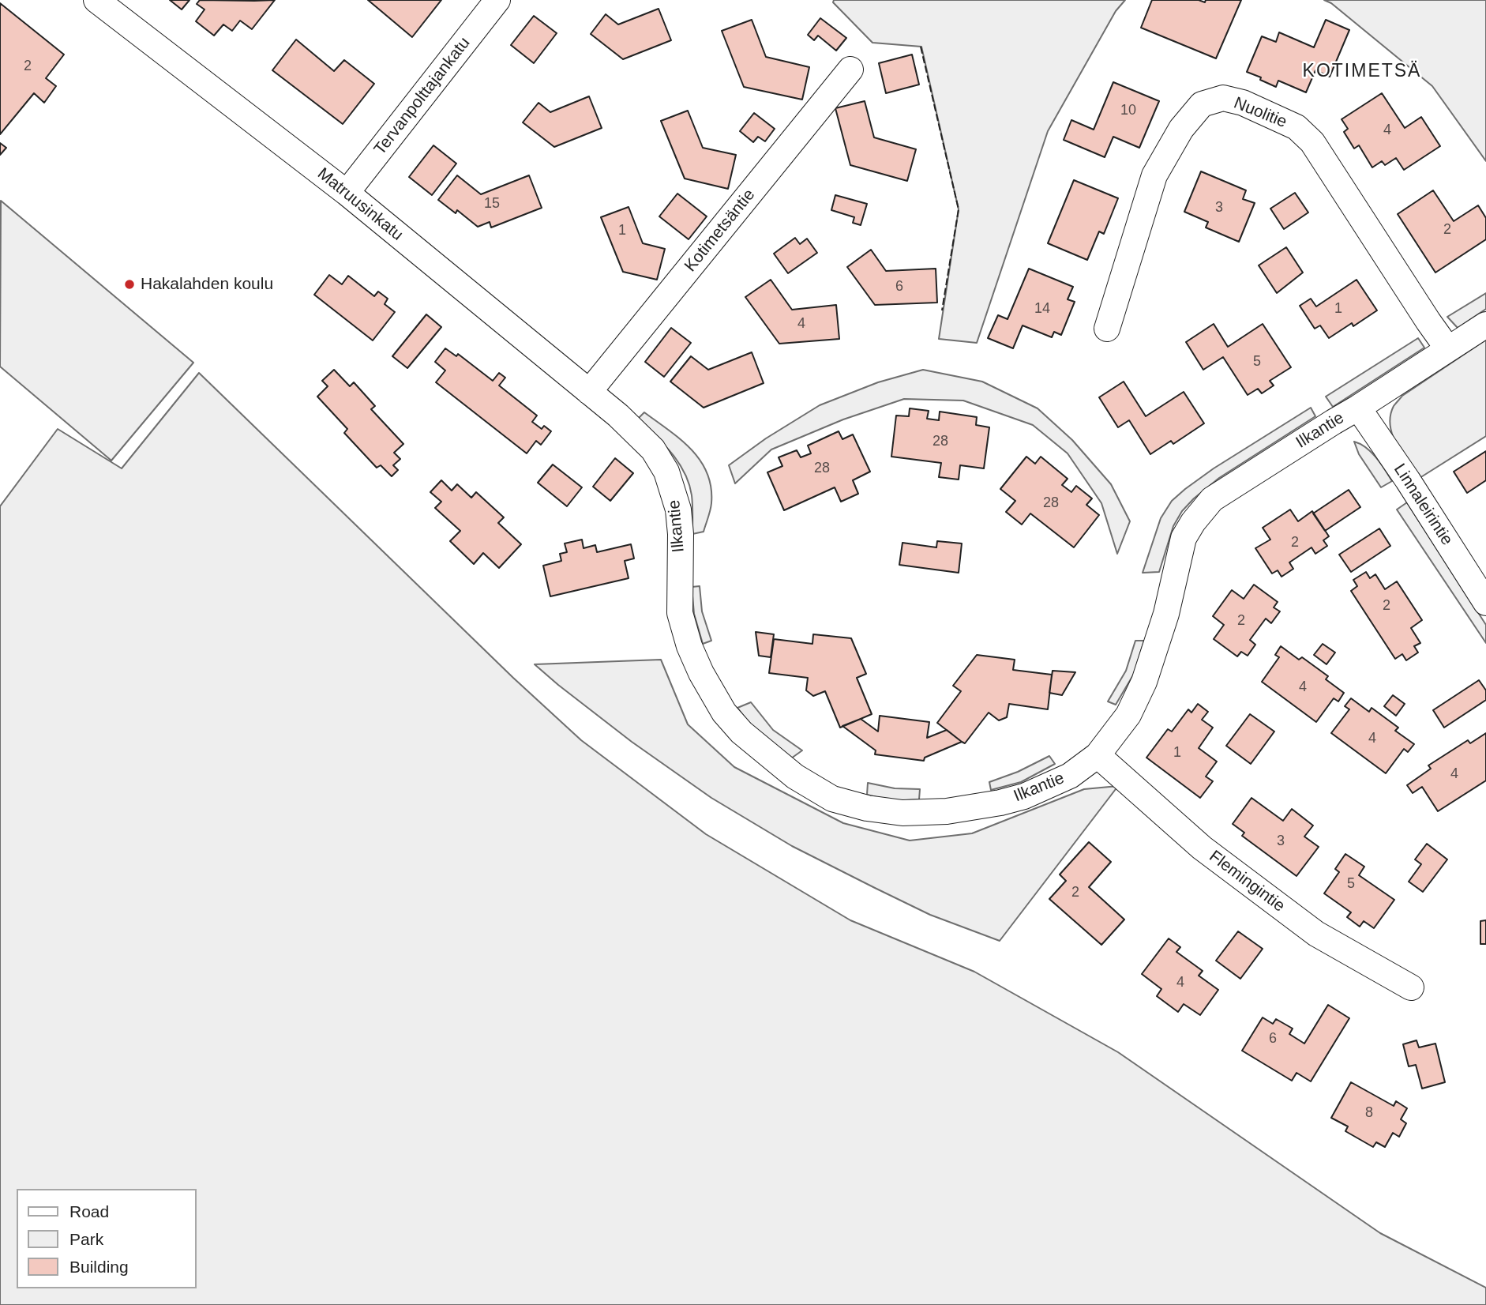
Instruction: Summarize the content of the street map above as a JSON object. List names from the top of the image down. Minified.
{"streets":{"street":["Tervanpolttajankatu","Nuolitie","Matruusinkatu","Kotimetsäntie","Ilkantie","Linnaleirintie","Flemingintie"]},"crossings":[["Tervanpolttajankatu","Matruusinkatu"],["Nuolitie","Ilkantie"],["Matruusinkatu","Kotimetsäntie"],["Matruusinkatu","Ilkantie"],["Ilkantie","Linnaleirintie"],["Ilkantie","Flemingintie"]],"districts":["KOTIMETSÄ"],"places":["Hakalahden koulu"],"house_numbers":["2","10","4","15","3","2","1","6","14","1","4","5","28","28","28","2","2","2","4","4","1","4","3","5","2","4","6","8"],"legend":["Road","Park","Building"]}
